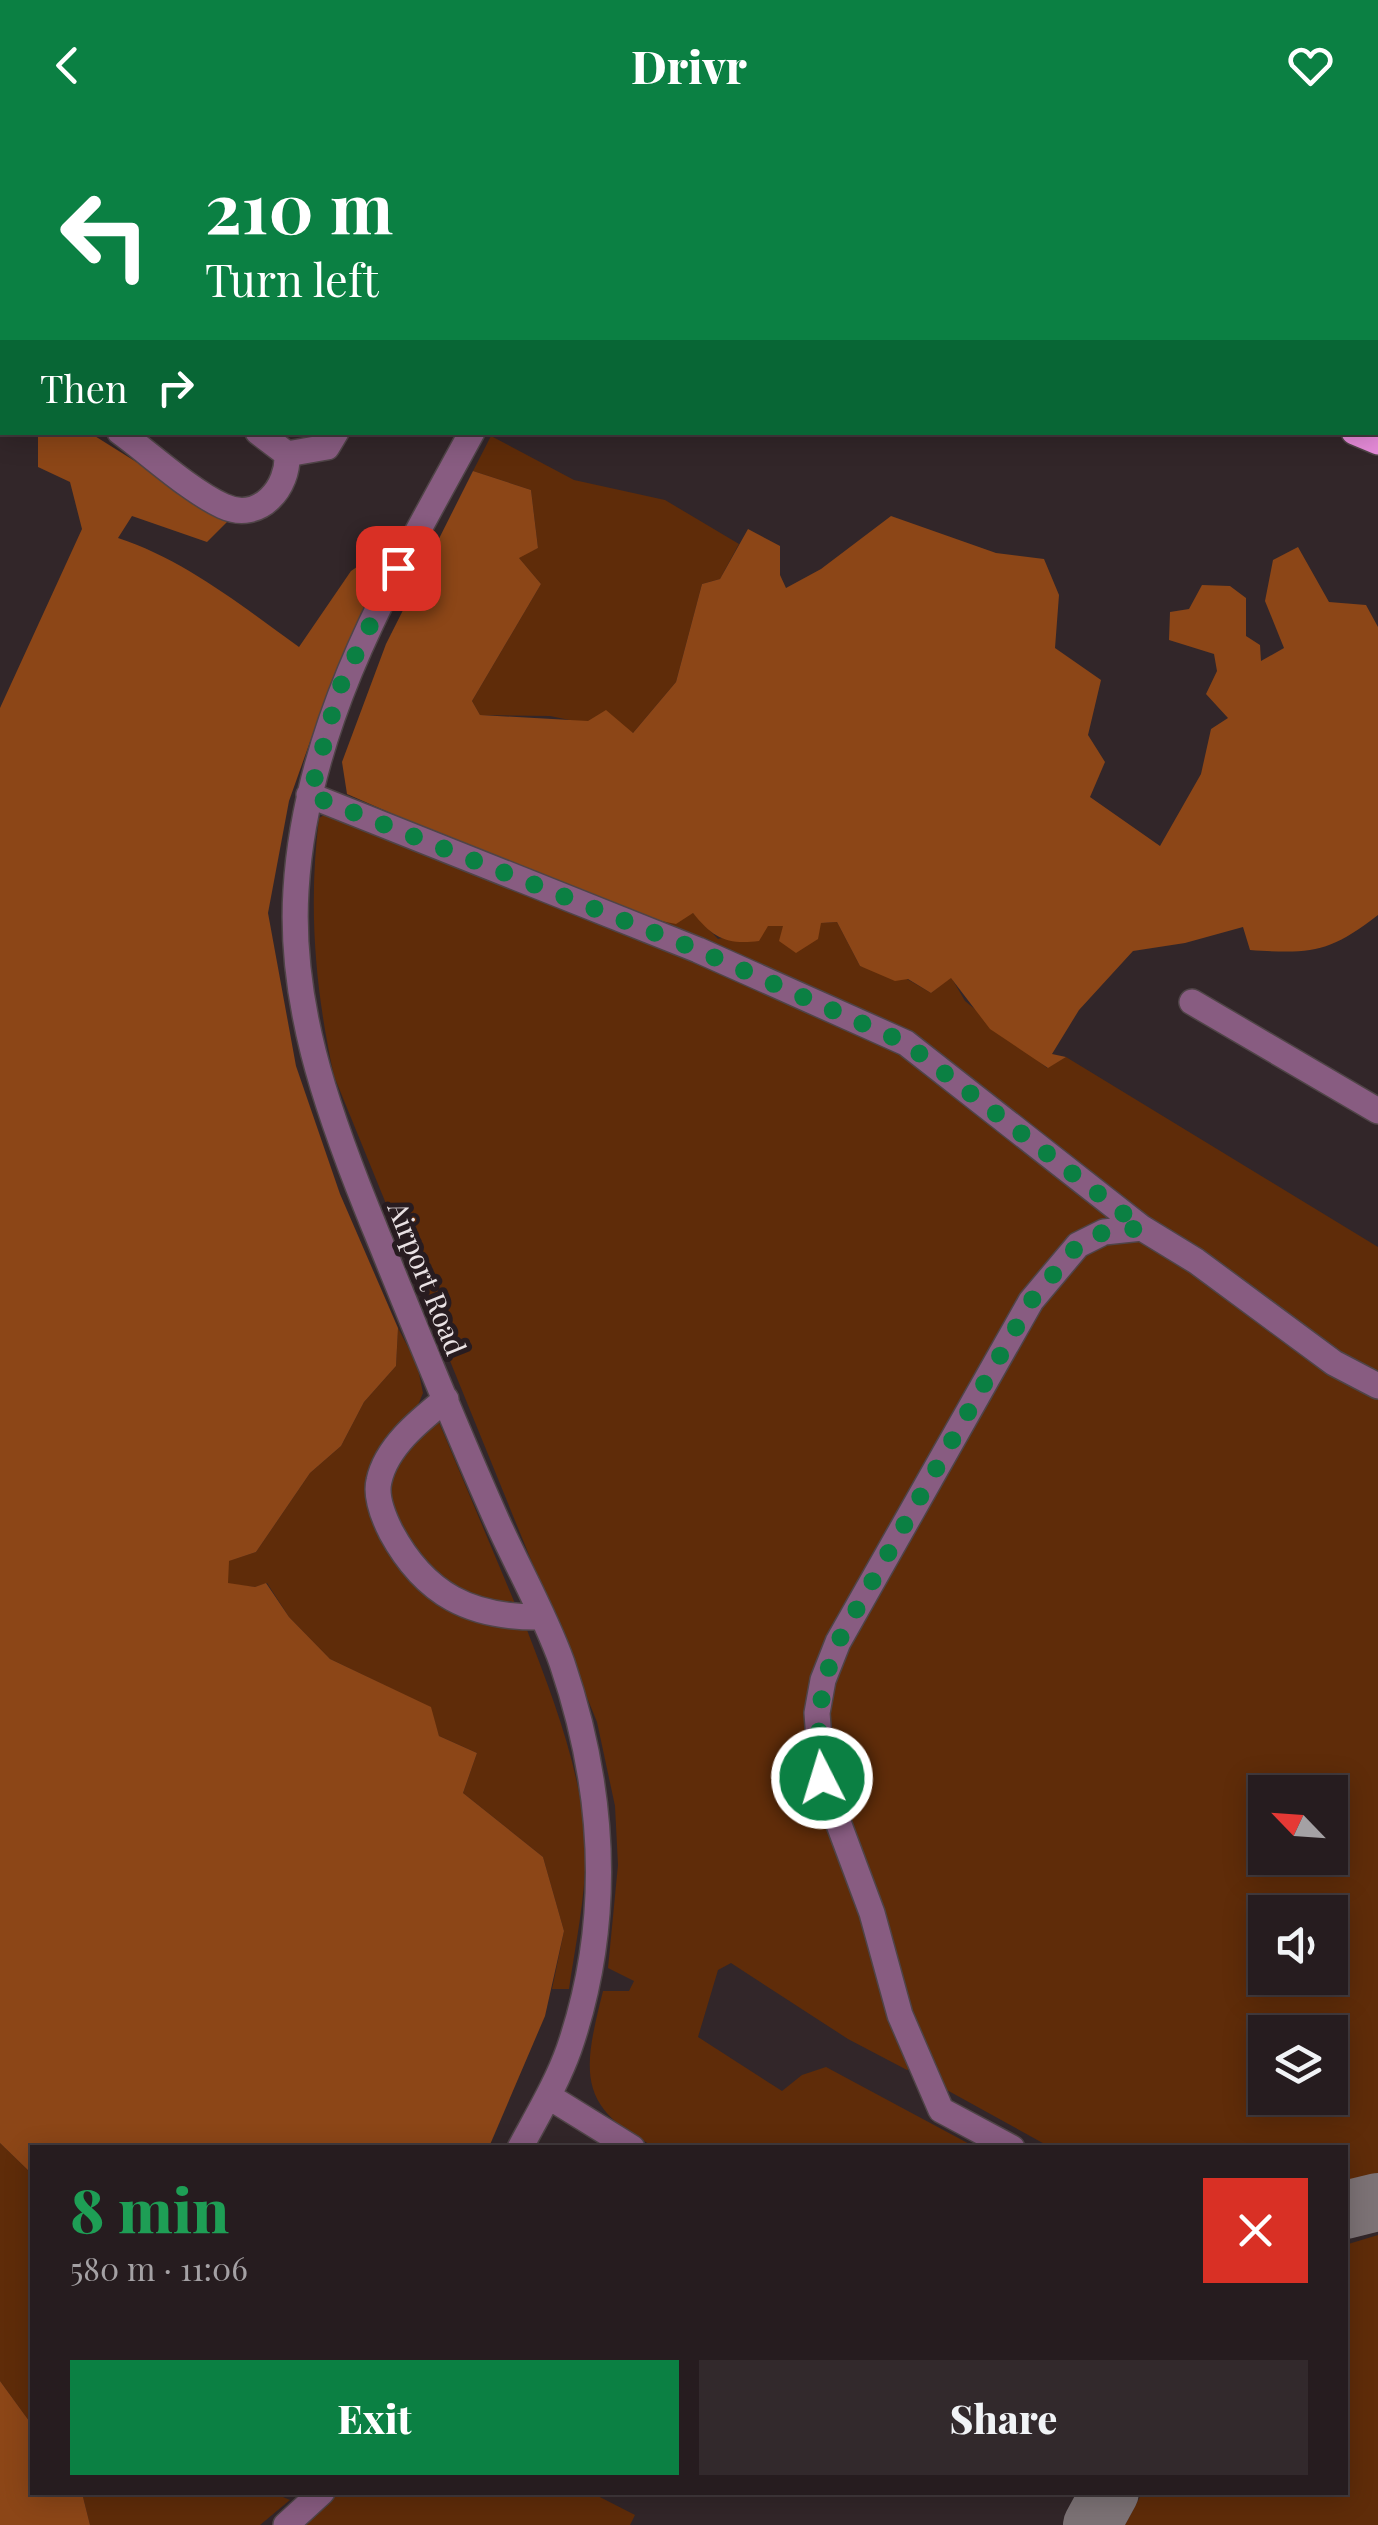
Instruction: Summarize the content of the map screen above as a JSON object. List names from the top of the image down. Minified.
{"streets":{"street":["Airport Road"]},"north":"top left","page":{"header":"Drivr","turn":["210 m","Turn left"],"then":"Then","heading":["8 min","580 m · 11:06"],"buttons":["Exit","Share"]}}
